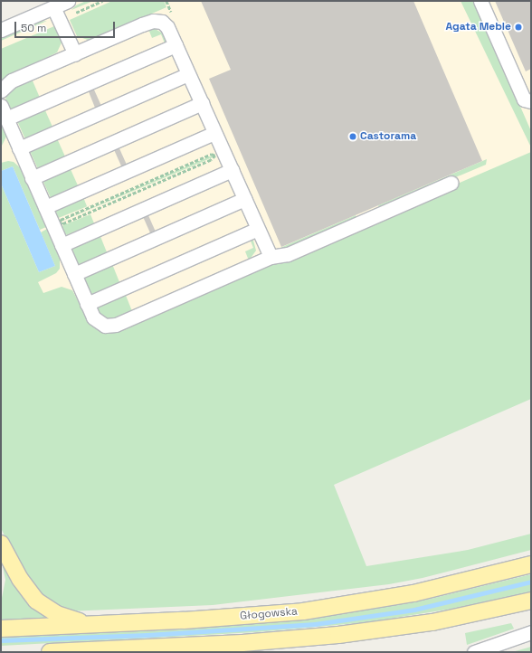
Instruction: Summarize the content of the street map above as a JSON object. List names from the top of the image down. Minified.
{"streets":{"main road":["Głogowska"]},"places":["Agata Meble","Castorama"],"scale_bar":"50 m"}
